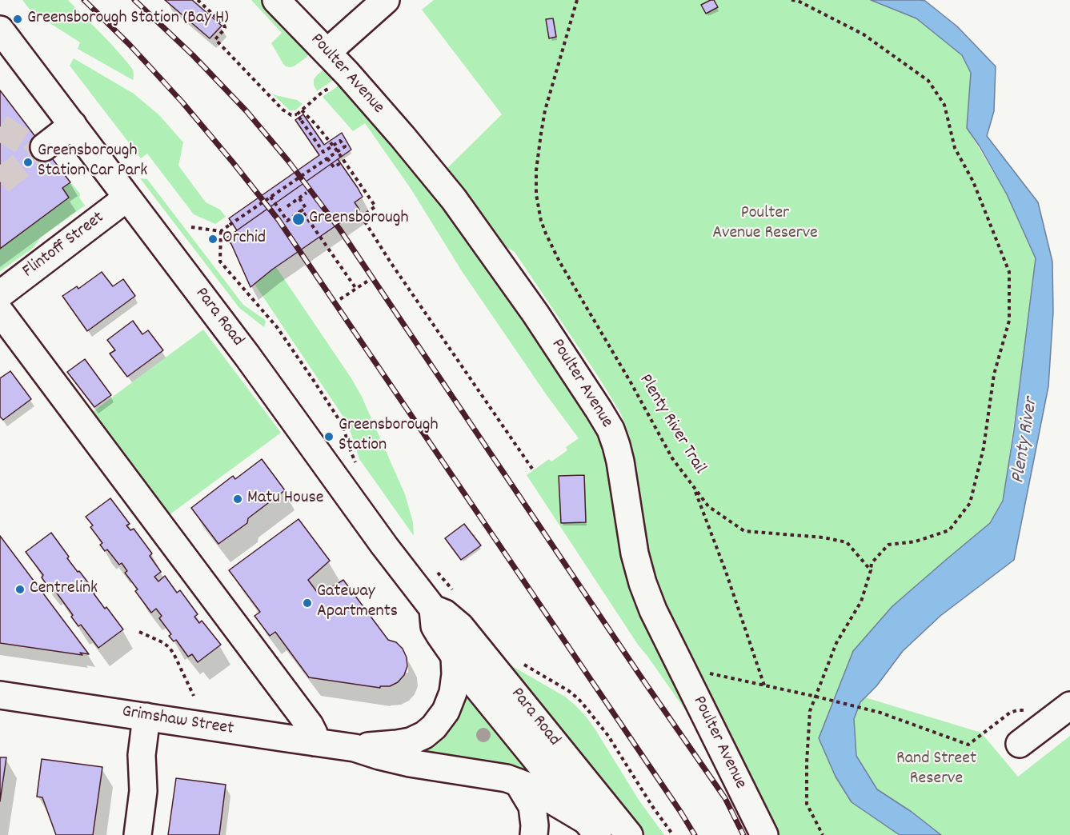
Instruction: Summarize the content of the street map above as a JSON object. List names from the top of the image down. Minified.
{"streets":{"street":["Poulter Avenue","Flintoff Street","Para Road","Grimshaw Street"],"path":["Plenty River Trail"]},"crossings":[["Flintoff Street","Para Road"],["Para Road","Grimshaw Street"]],"water":["Plenty River"],"parks":["Poulter Avenue Reserve","Rand Street Reserve"],"places":["Greensborough Station (Bay H)","Greensborough Station Car Park","Greensborough","Orchid","Greensborough Station","Matu House","Centrelink","Gateway Apartments"]}
